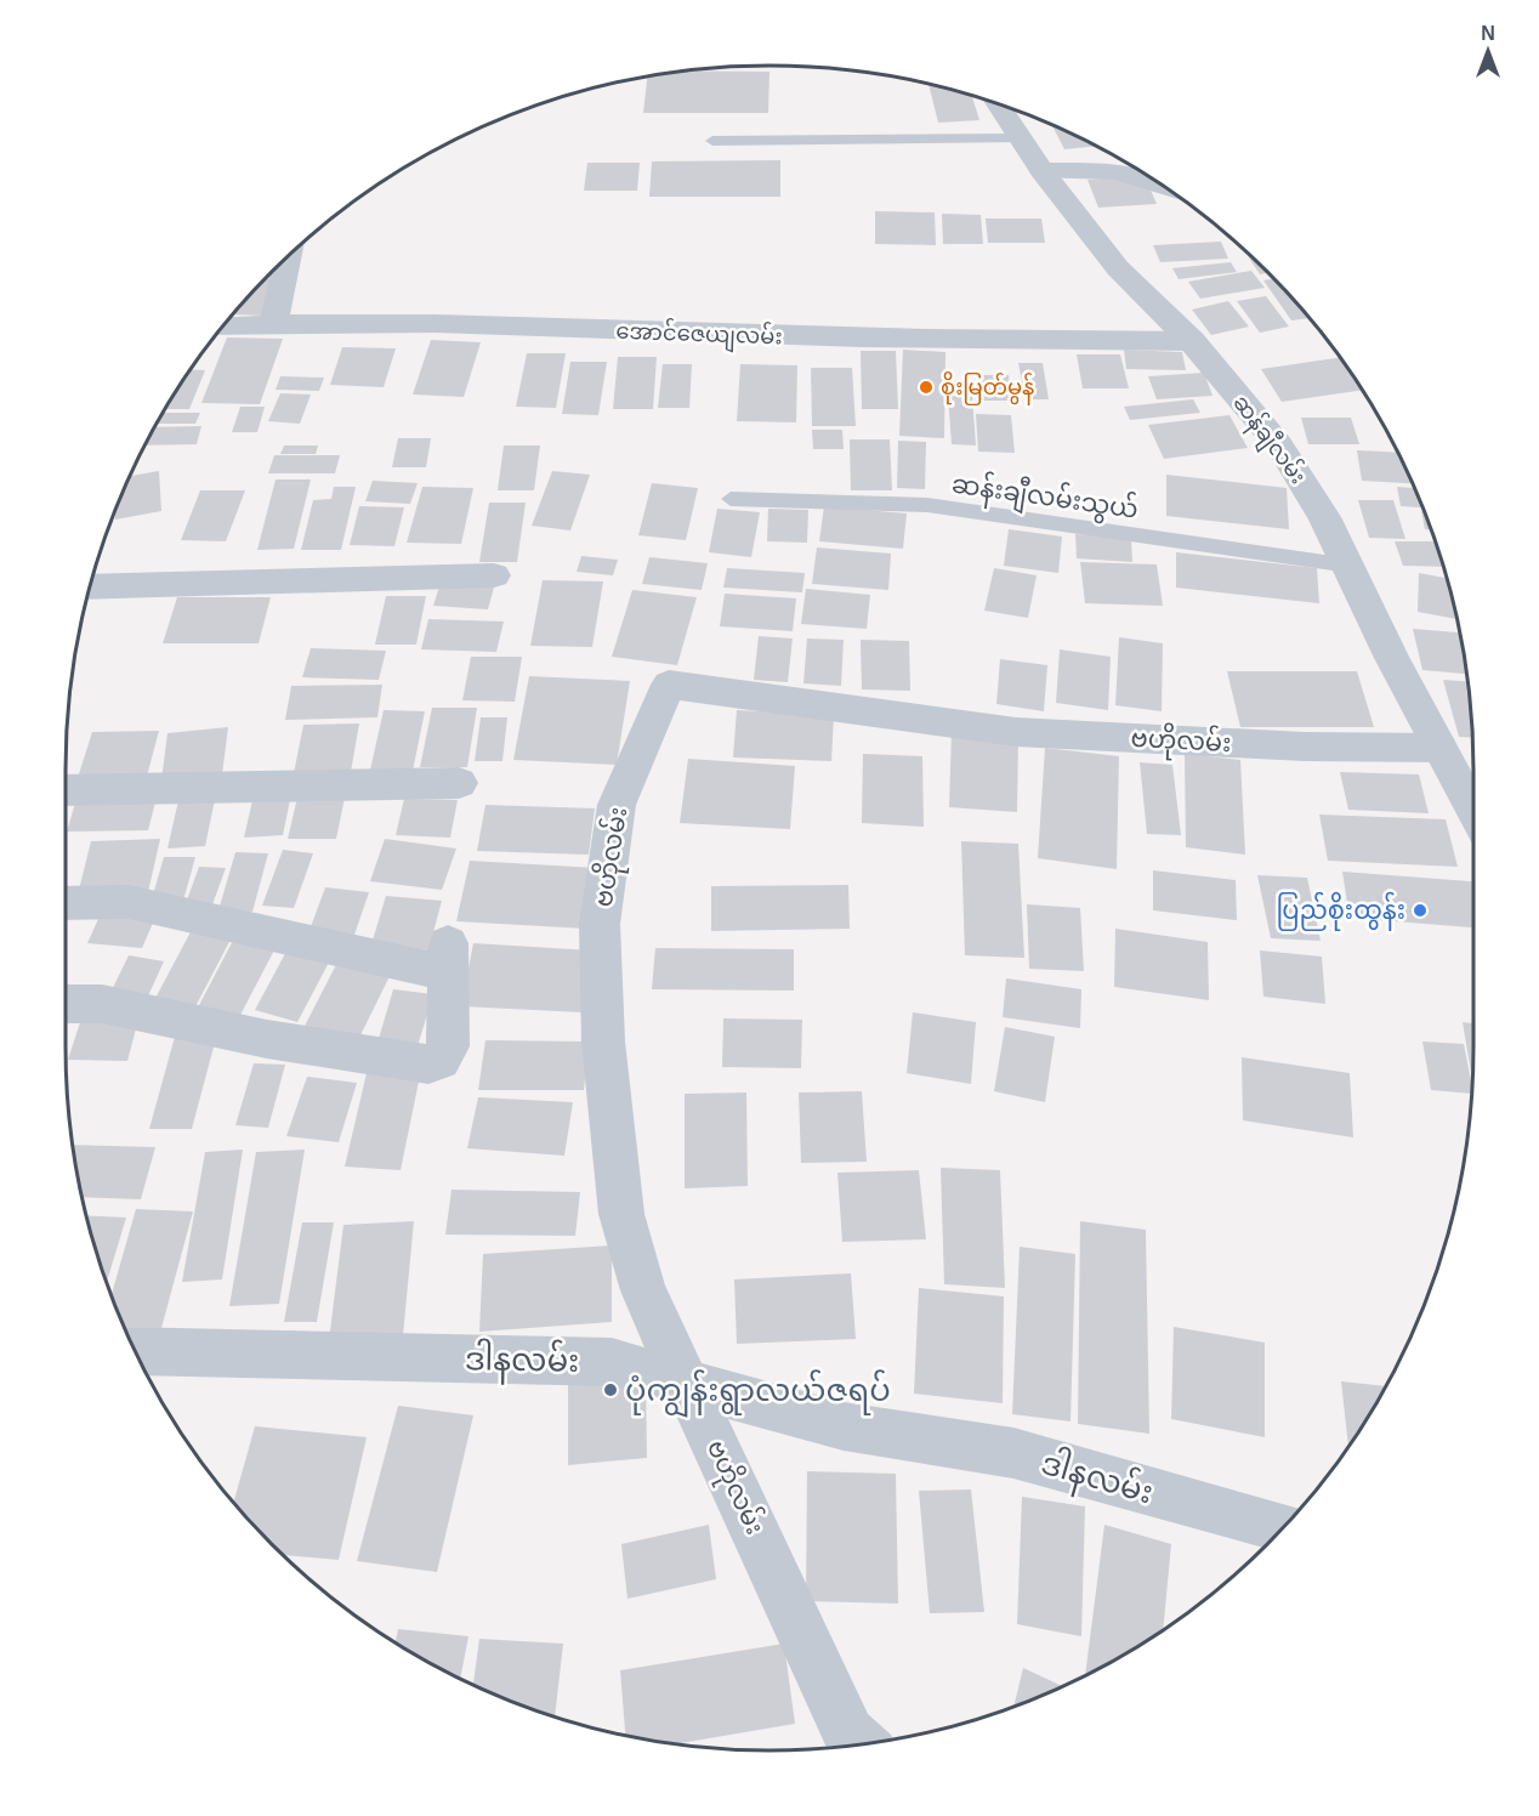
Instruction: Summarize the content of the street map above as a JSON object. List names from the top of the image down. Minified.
{"streets":{"street":["အောင်ဇေယျလမ်း","ဆန်ချီလမ်း","ဗဟိုလမ်း","ဒါနလမ်း"],"lane":["ဆန်းချီလမ်းသွယ်"]},"crossings":[["အောင်ဇေယျလမ်း","ဆန်ချီလမ်း"],["ဆန်ချီလမ်း","ဆန်းချီလမ်းသွယ်"],["ဆန်ချီလမ်း","ဗဟိုလမ်း"],["ဗဟိုလမ်း","ဒါနလမ်း"]],"places":["စိုးမြတ်မွန်","ပြည်စိုးထွန်း","ပုံကျွန်းရွာလယ်ဇရပ်"],"north":"top"}
